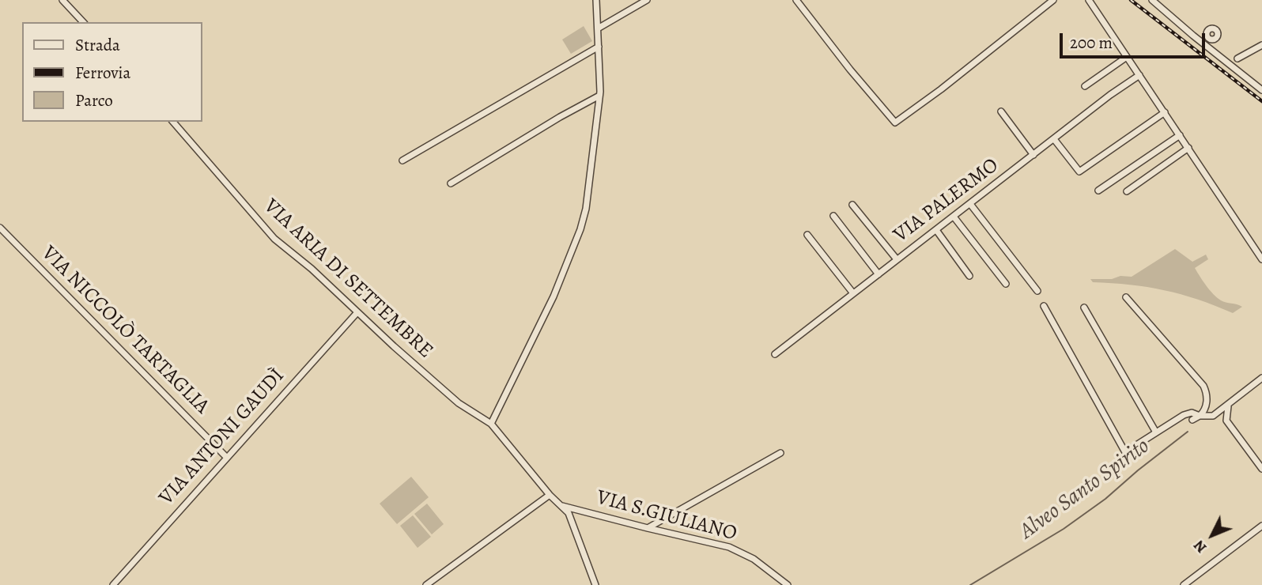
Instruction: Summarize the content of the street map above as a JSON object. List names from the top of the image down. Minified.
{"streets":{"street":["VIA PALERMO","VIA ARIA DI SETTEMBRE","VIA NICCOLÒ TARTAGLIA","VIA ANTONI GAUDÌ","VIA S.GIULIANO"]},"crossings":[["VIA ARIA DI SETTEMBRE","VIA ANTONI GAUDÌ"],["VIA ARIA DI SETTEMBRE","VIA S.GIULIANO"],["VIA NICCOLÒ TARTAGLIA","VIA ANTONI GAUDÌ"]],"water":["Alveo Santo Spirito"],"legend":["Strada","Ferrovia","Parco"],"scale_bar":"200 m","north":"bottom left"}
